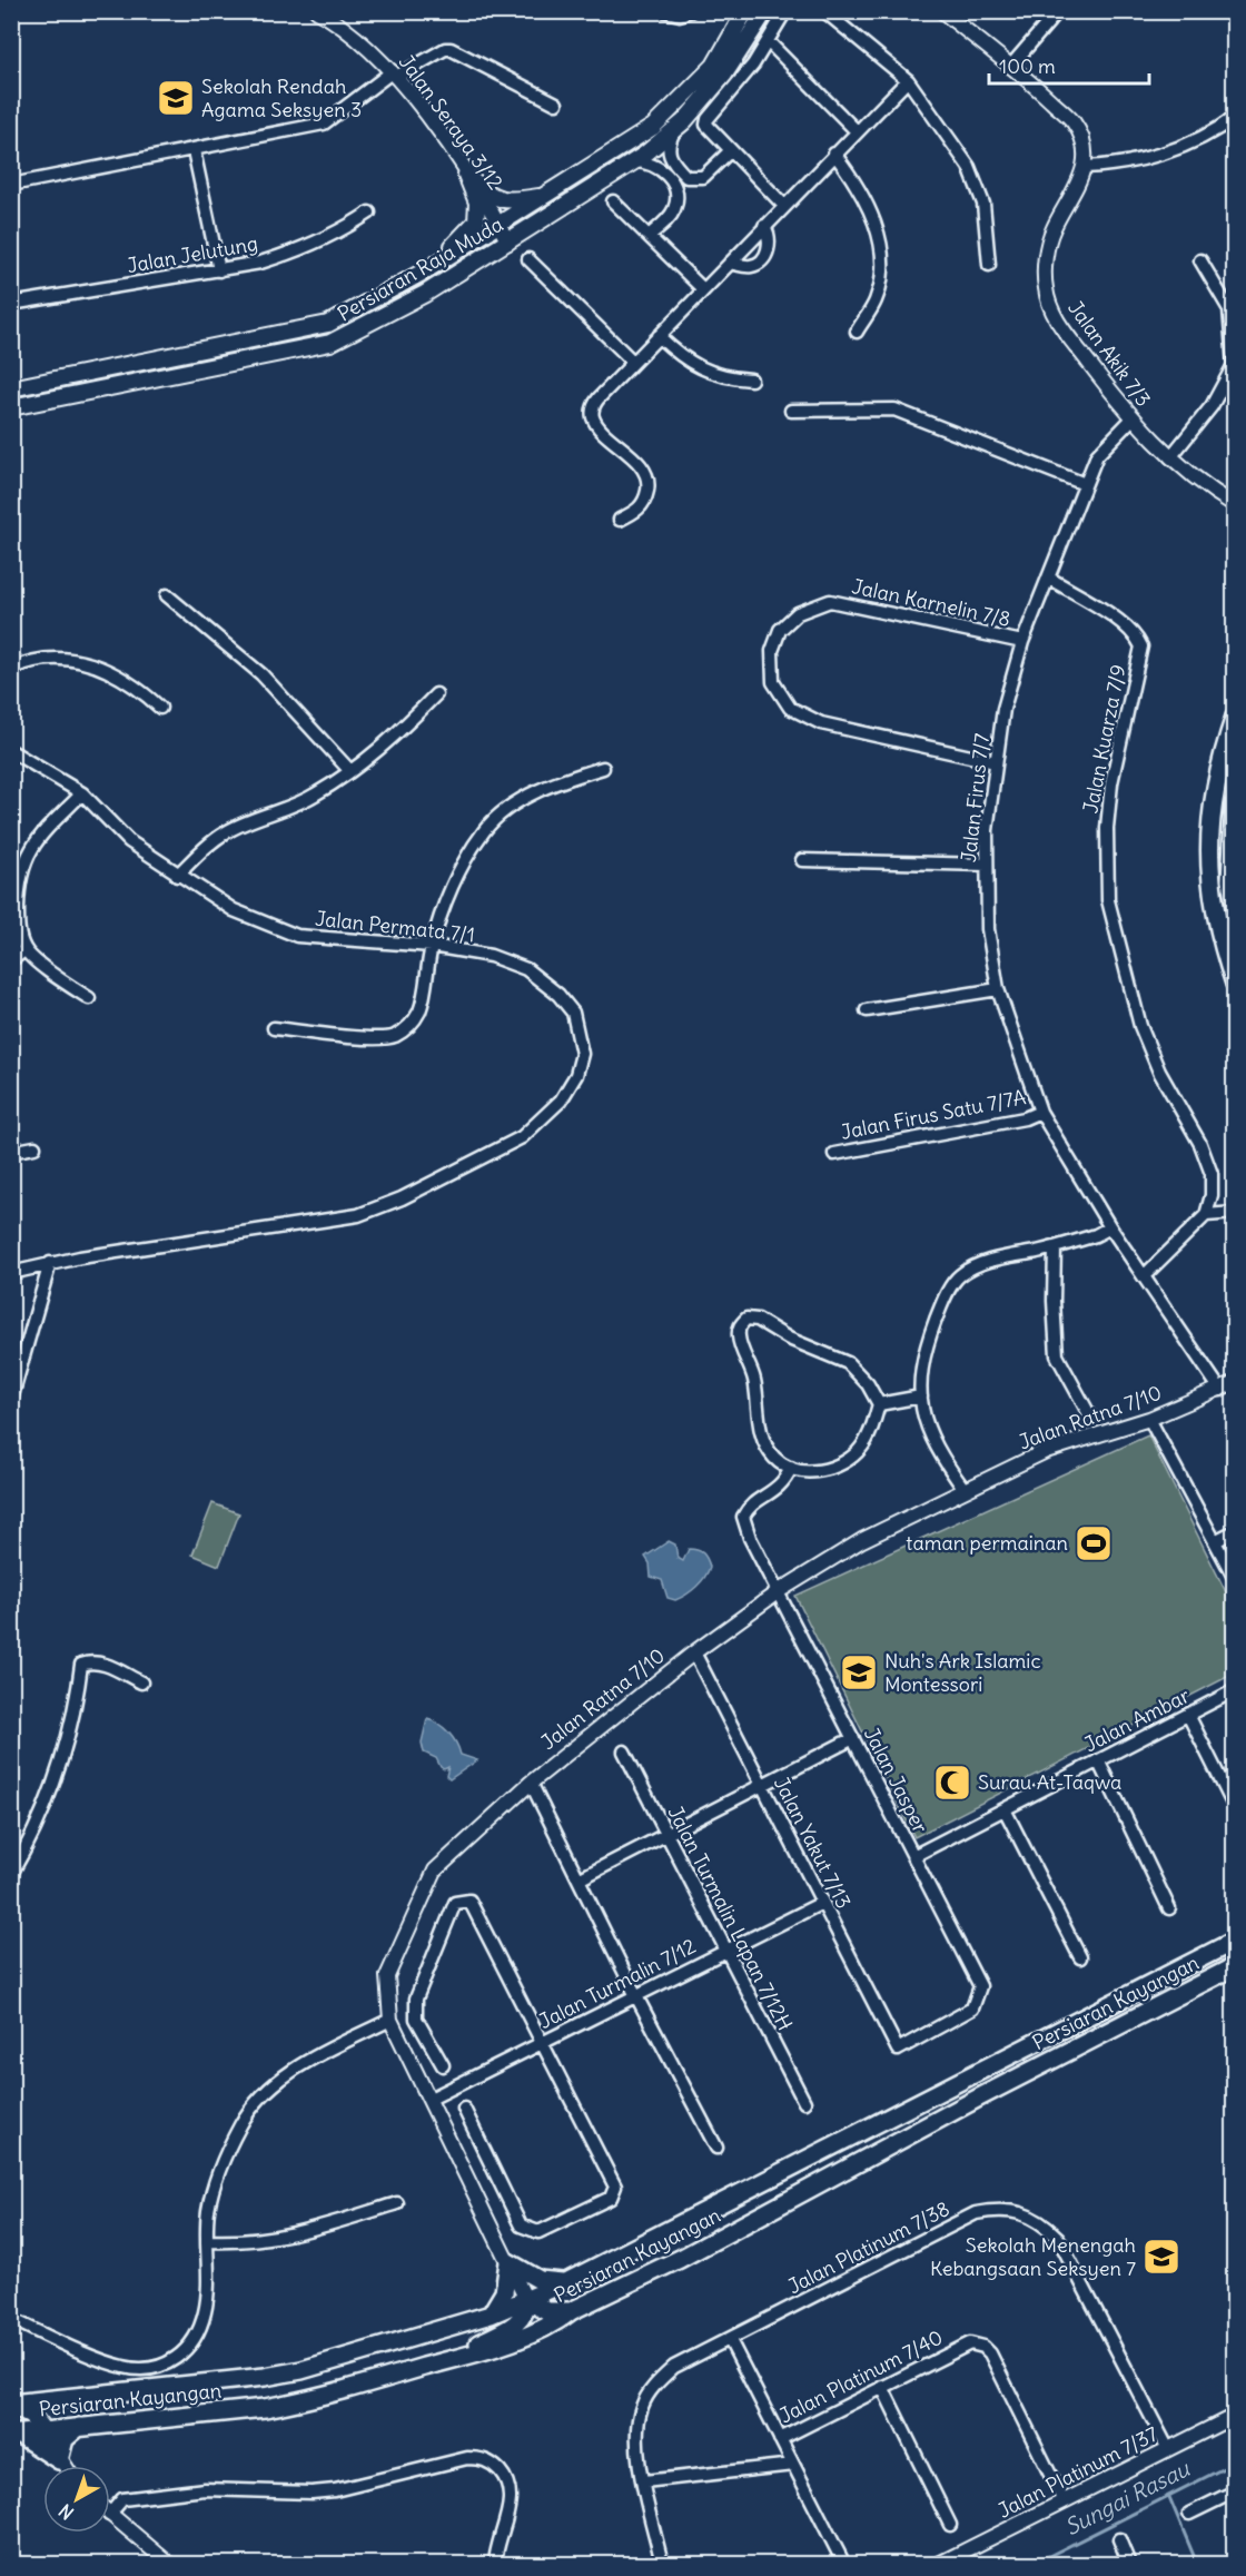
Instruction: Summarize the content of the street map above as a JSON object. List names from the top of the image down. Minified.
{"streets":{"main road":["Persiaran Raja Muda","Persiaran Kayangan"],"street":["Jalan Seraya 3/12","Jalan Jelutung","Jalan Akik 7/3","Jalan Karnelin 7/8","Jalan Kuarza 7/9","Jalan Firus 7/7","Jalan Permata 7/1","Jalan Firus Satu 7/7A","Jalan Ratna 7/10","Jalan Ambar","Jalan Jasper","Jalan Yakut 7/13","Jalan Turmalin Lapan 7/12H","Jalan Turmalin 7/12","Jalan Platinum 7/38","Jalan Platinum 7/40","Jalan Platinum 7/37"]},"crossings":[["Jalan Seraya 3/12","Persiaran Raja Muda"],["Jalan Akik 7/3","Jalan Firus 7/7"],["Jalan Karnelin 7/8","Jalan Firus 7/7"],["Jalan Kuarza 7/9","Jalan Firus 7/7"],["Jalan Firus 7/7","Jalan Firus Satu 7/7A"],["Jalan Firus 7/7","Jalan Ratna 7/10"],["Jalan Ratna 7/10","Jalan Jasper"],["Jalan Ratna 7/10","Jalan Yakut 7/13"],["Jalan Ratna 7/10","Jalan Turmalin 7/12"],["Jalan Ratna 7/10","Persiaran Kayangan"],["Jalan Ambar","Jalan Jasper"],["Jalan Jasper","Jalan Yakut 7/13"],["Jalan Yakut 7/13","Jalan Turmalin 7/12"],["Jalan Turmalin Lapan 7/12H","Jalan Turmalin 7/12"],["Jalan Platinum 7/38","Jalan Platinum 7/37"],["Jalan Platinum 7/40","Jalan Platinum 7/37"]],"water":["Sungai Rasau"],"places":{"school or university":["Sekolah Rendah Agama Seksyen 3","Nuh's Ark Islamic Montessori","Sekolah Menengah Kebangsaan Seksyen 7"],"sports":["taman permainan"],"mosque":["Surau At-Taqwa"]},"scale_bar":"100 m","north":"bottom left"}
